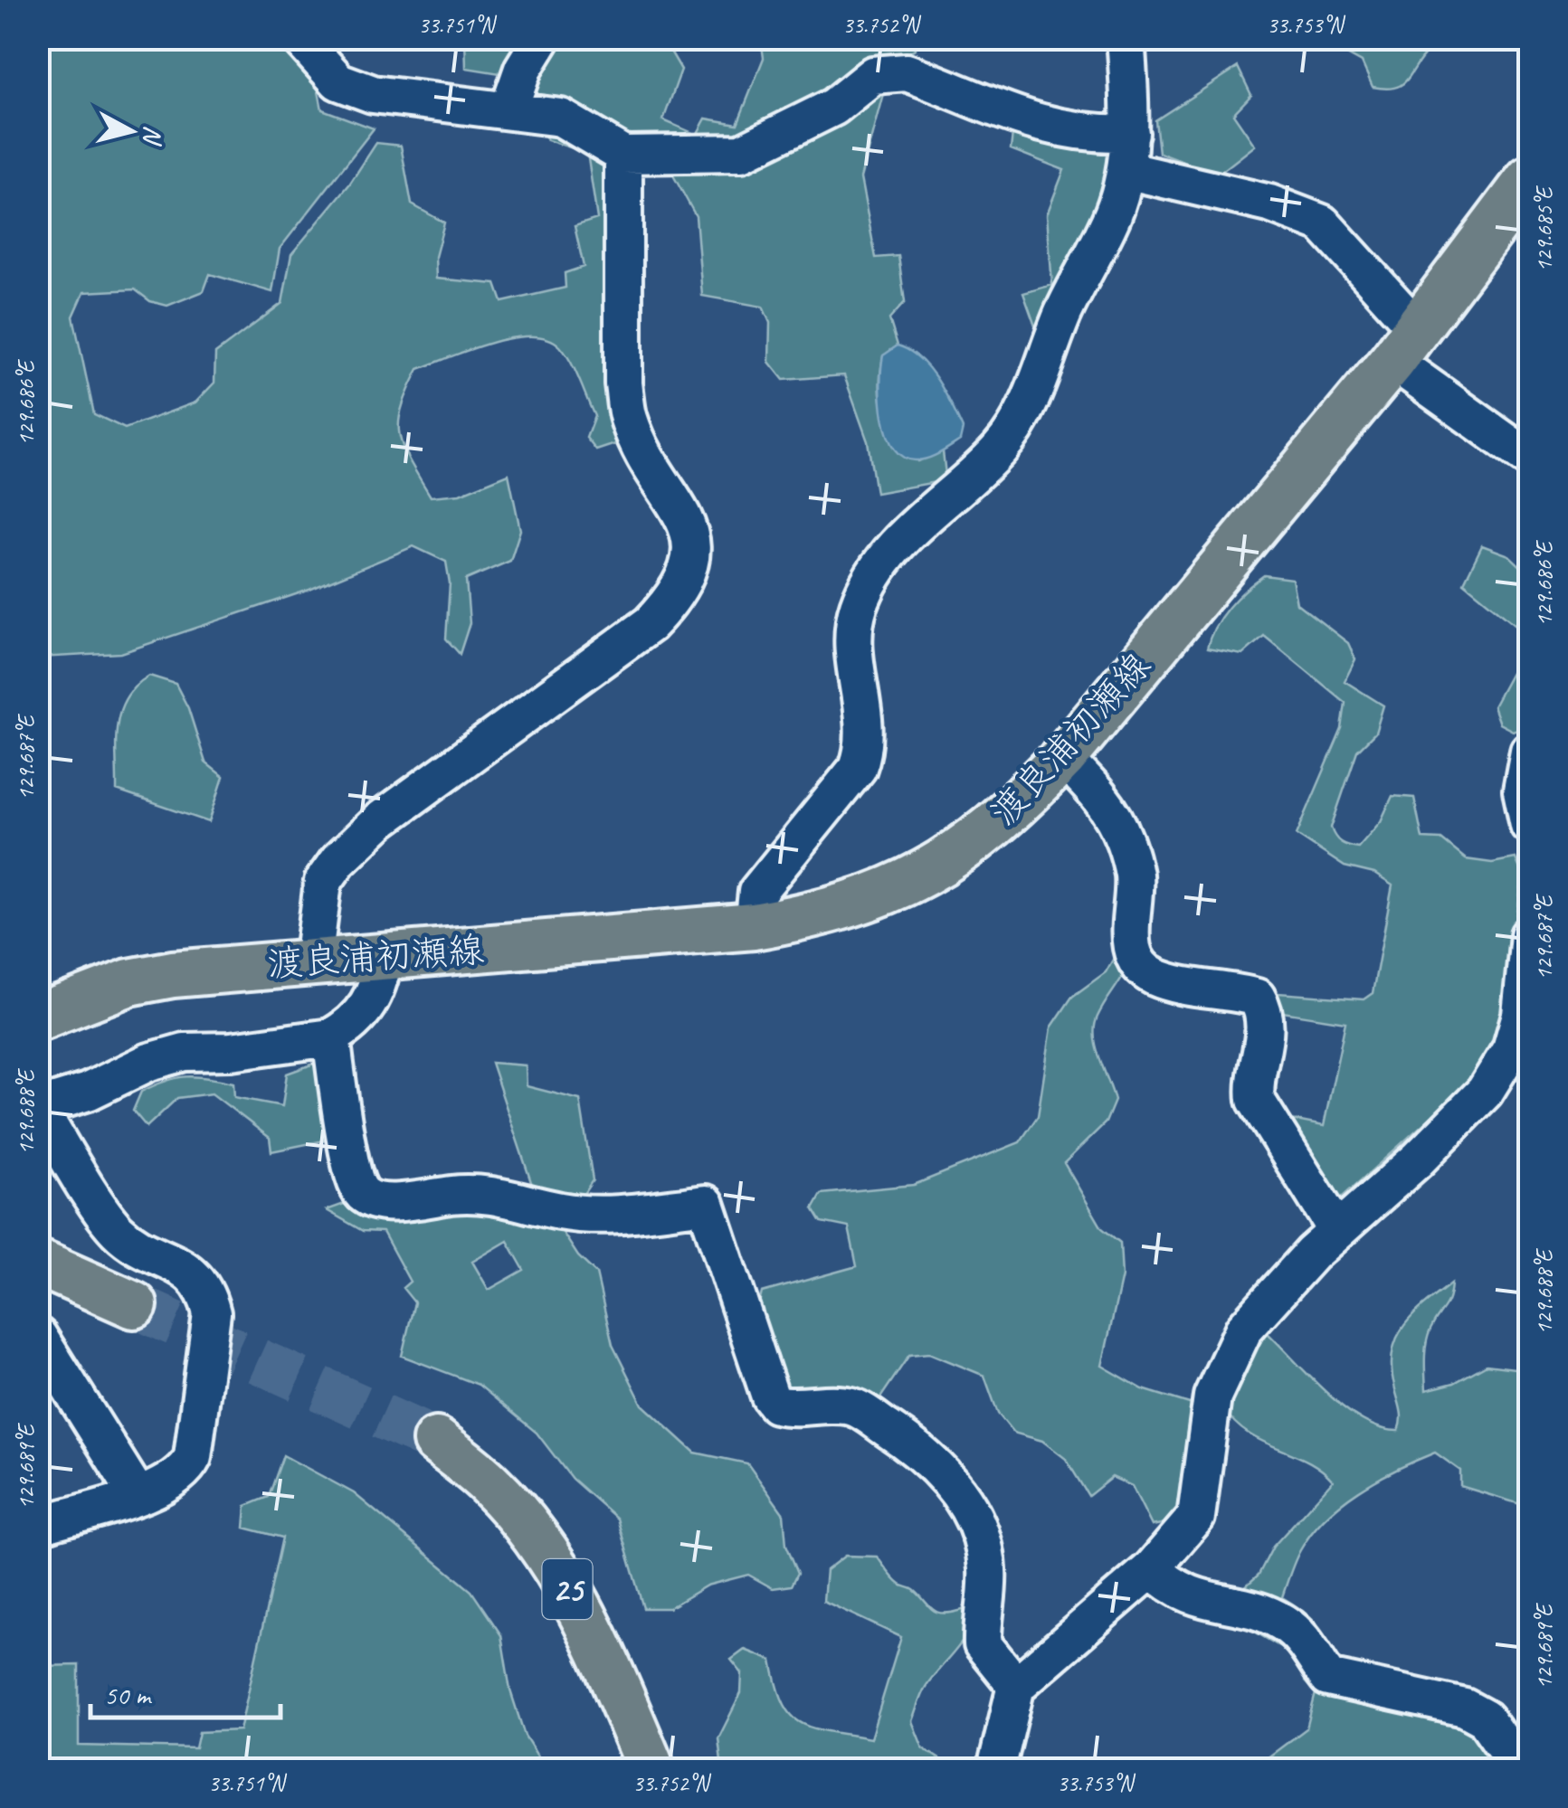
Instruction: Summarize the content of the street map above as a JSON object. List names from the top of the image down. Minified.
{"streets":{"main road":["渡良浦初瀬線","25"]},"scale_bar":"50 m","north":"right","coordinates":["33.751°N","33.752°N","33.753°N","129.685°E","129.686°E","129.687°E","129.688°E","129.689°E"]}
